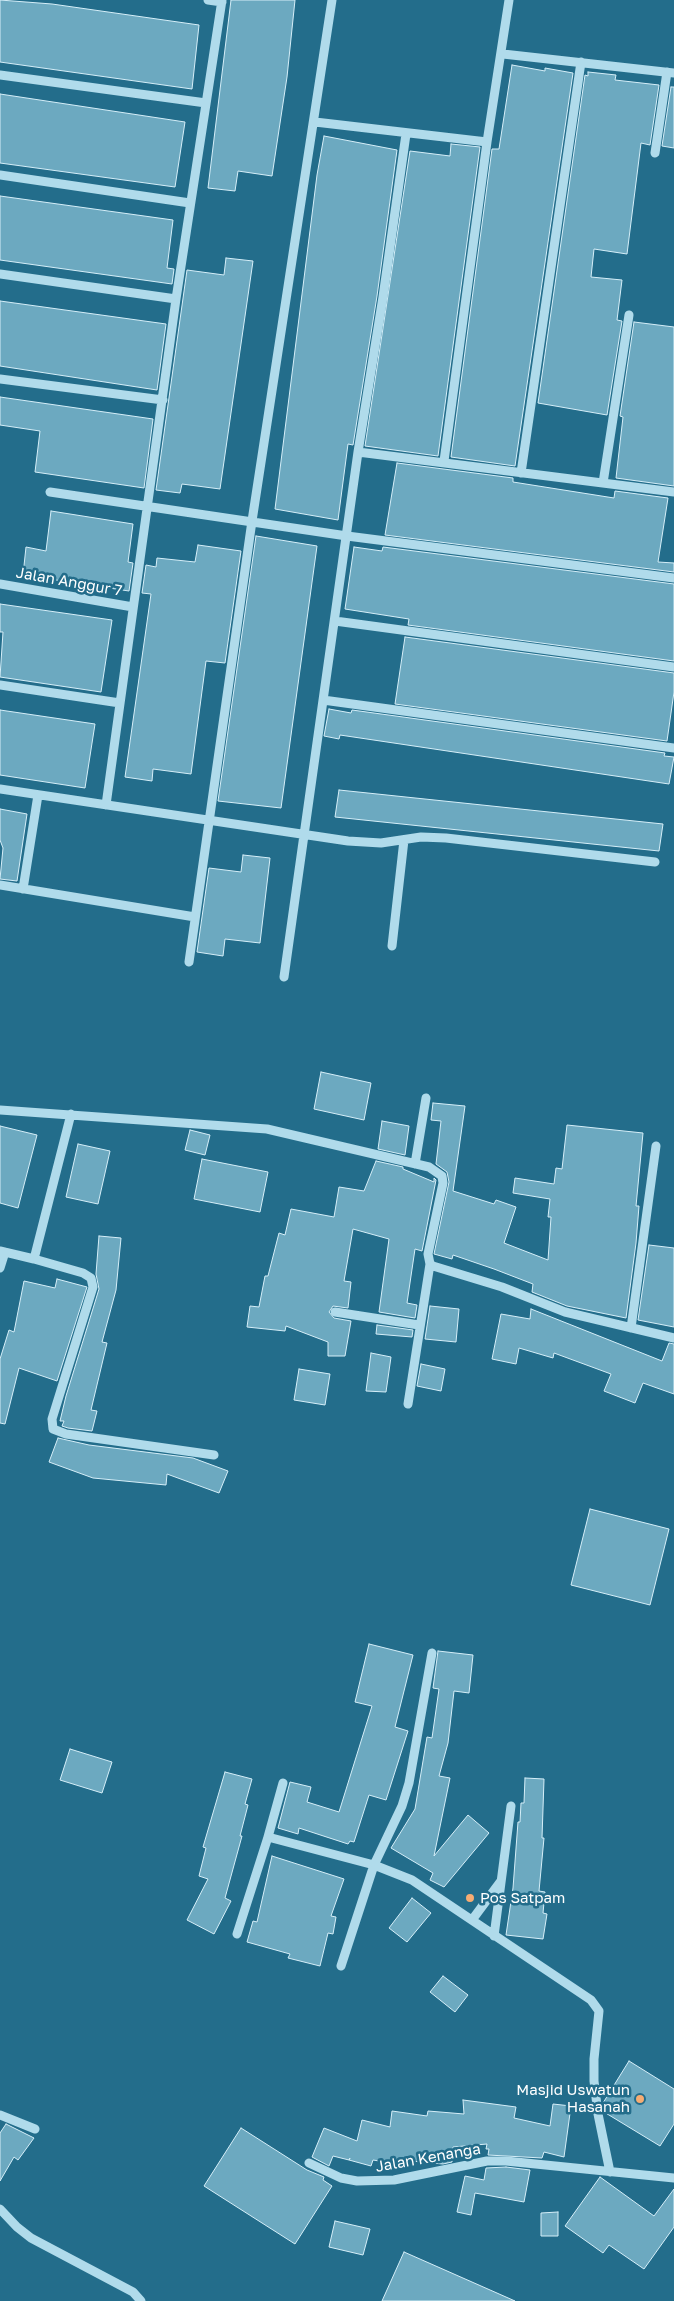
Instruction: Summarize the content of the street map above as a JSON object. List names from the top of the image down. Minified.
{"streets":{"street":["Jalan Anggur 7","Jalan Kenanga"]},"places":["Pos Satpam","Masjid Uswatun Hasanah"]}
